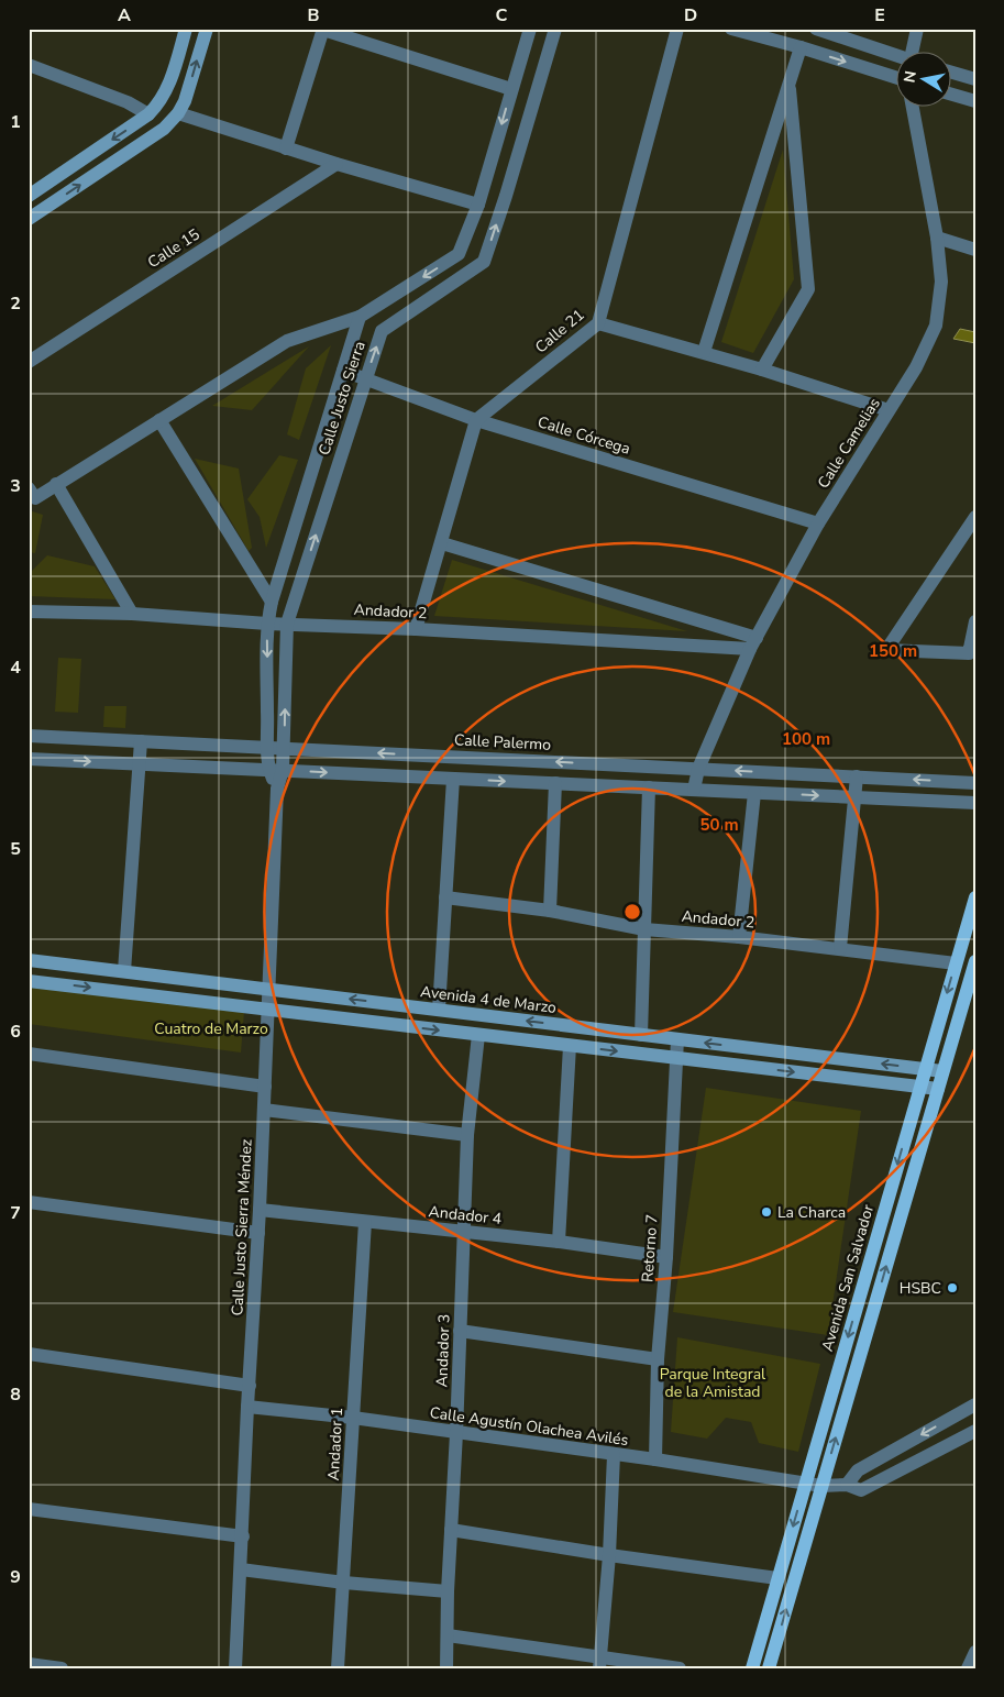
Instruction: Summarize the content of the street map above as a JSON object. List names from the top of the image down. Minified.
{"streets":{"main road":["Avenida 4 de Marzo","Avenida San Salvador"],"street":["Calle 15","Calle 21","Calle Justo Sierra","Calle Córcega","Calle Camelias","Andador 2","Calle Palermo","Andador 4","Calle Justo Sierra Méndez","Retorno 7","Andador 3","Calle Agustín Olachea Avilés","Andador 1"]},"crossings":[["Calle 21","Calle Córcega"],["Calle Justo Sierra","Calle Córcega"],["Calle Justo Sierra","Andador 2"],["Calle Justo Sierra","Calle Palermo"],["Calle Justo Sierra","Calle Justo Sierra Méndez"],["Calle Córcega","Calle Camelias"],["Calle Camelias","Andador 2"],["Calle Camelias","Calle Palermo"],["Andador 2","Avenida San Salvador"],["Avenida 4 de Marzo","Calle Justo Sierra Méndez"],["Avenida 4 de Marzo","Retorno 7"],["Avenida 4 de Marzo","Avenida San Salvador"],["Andador 4","Calle Justo Sierra Méndez"],["Andador 4","Retorno 7"],["Andador 4","Andador 3"],["Andador 4","Andador 1"],["Calle Justo Sierra Méndez","Calle Agustín Olachea Avilés"],["Retorno 7","Calle Agustín Olachea Avilés"],["Avenida San Salvador","Calle Agustín Olachea Avilés"],["Andador 3","Calle Agustín Olachea Avilés"],["Calle Agustín Olachea Avilés","Andador 1"]],"parks":["Cuatro de Marzo","Parque Integral de la Amistad"],"places":["La Charca","HSBC"],"north":"left","grid":{"columns":["A","B","C","D","E"],"rows":["1","2","3","4","5","6","7","8","9"]},"rings":["150 m","100 m","50 m"]}
